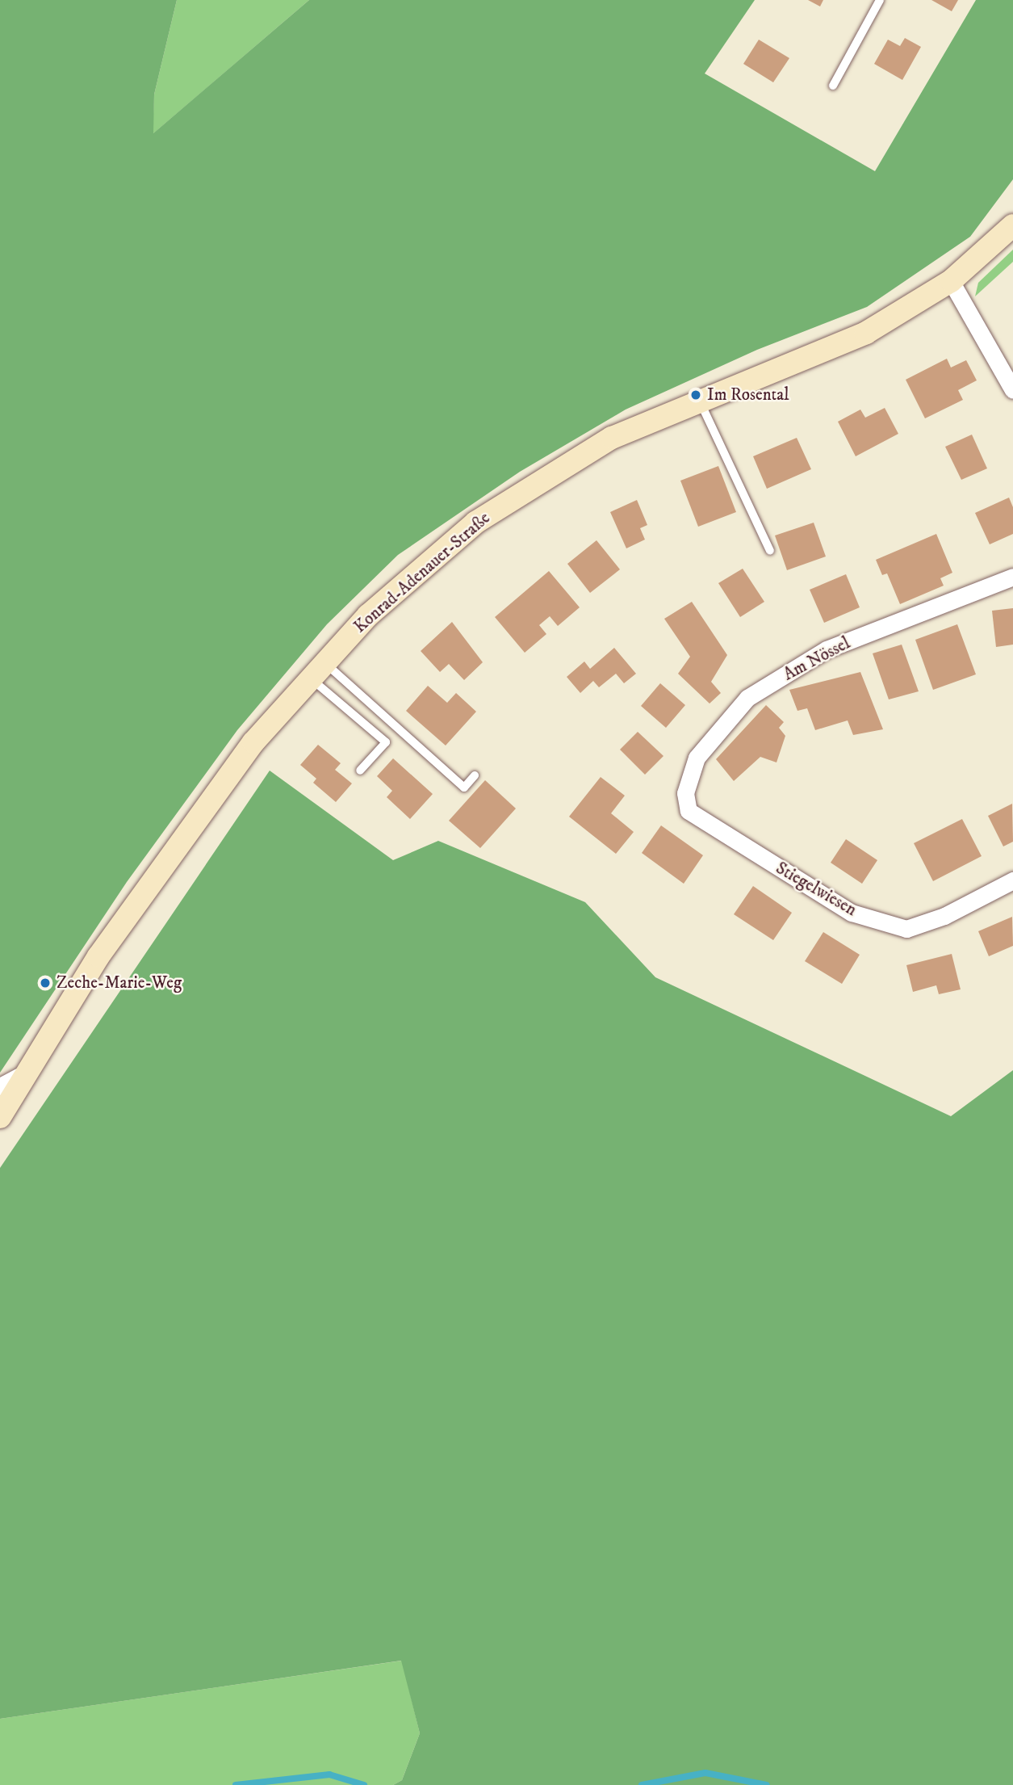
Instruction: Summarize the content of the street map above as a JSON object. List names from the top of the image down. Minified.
{"streets":{"main road":["Konrad-Adenauer-Straße"],"street":["Am Nössel","Stiegelwiesen"]},"crossings":[["Am Nössel","Stiegelwiesen"]],"places":["Im Rosental","Zeche-Marie-Weg"]}
